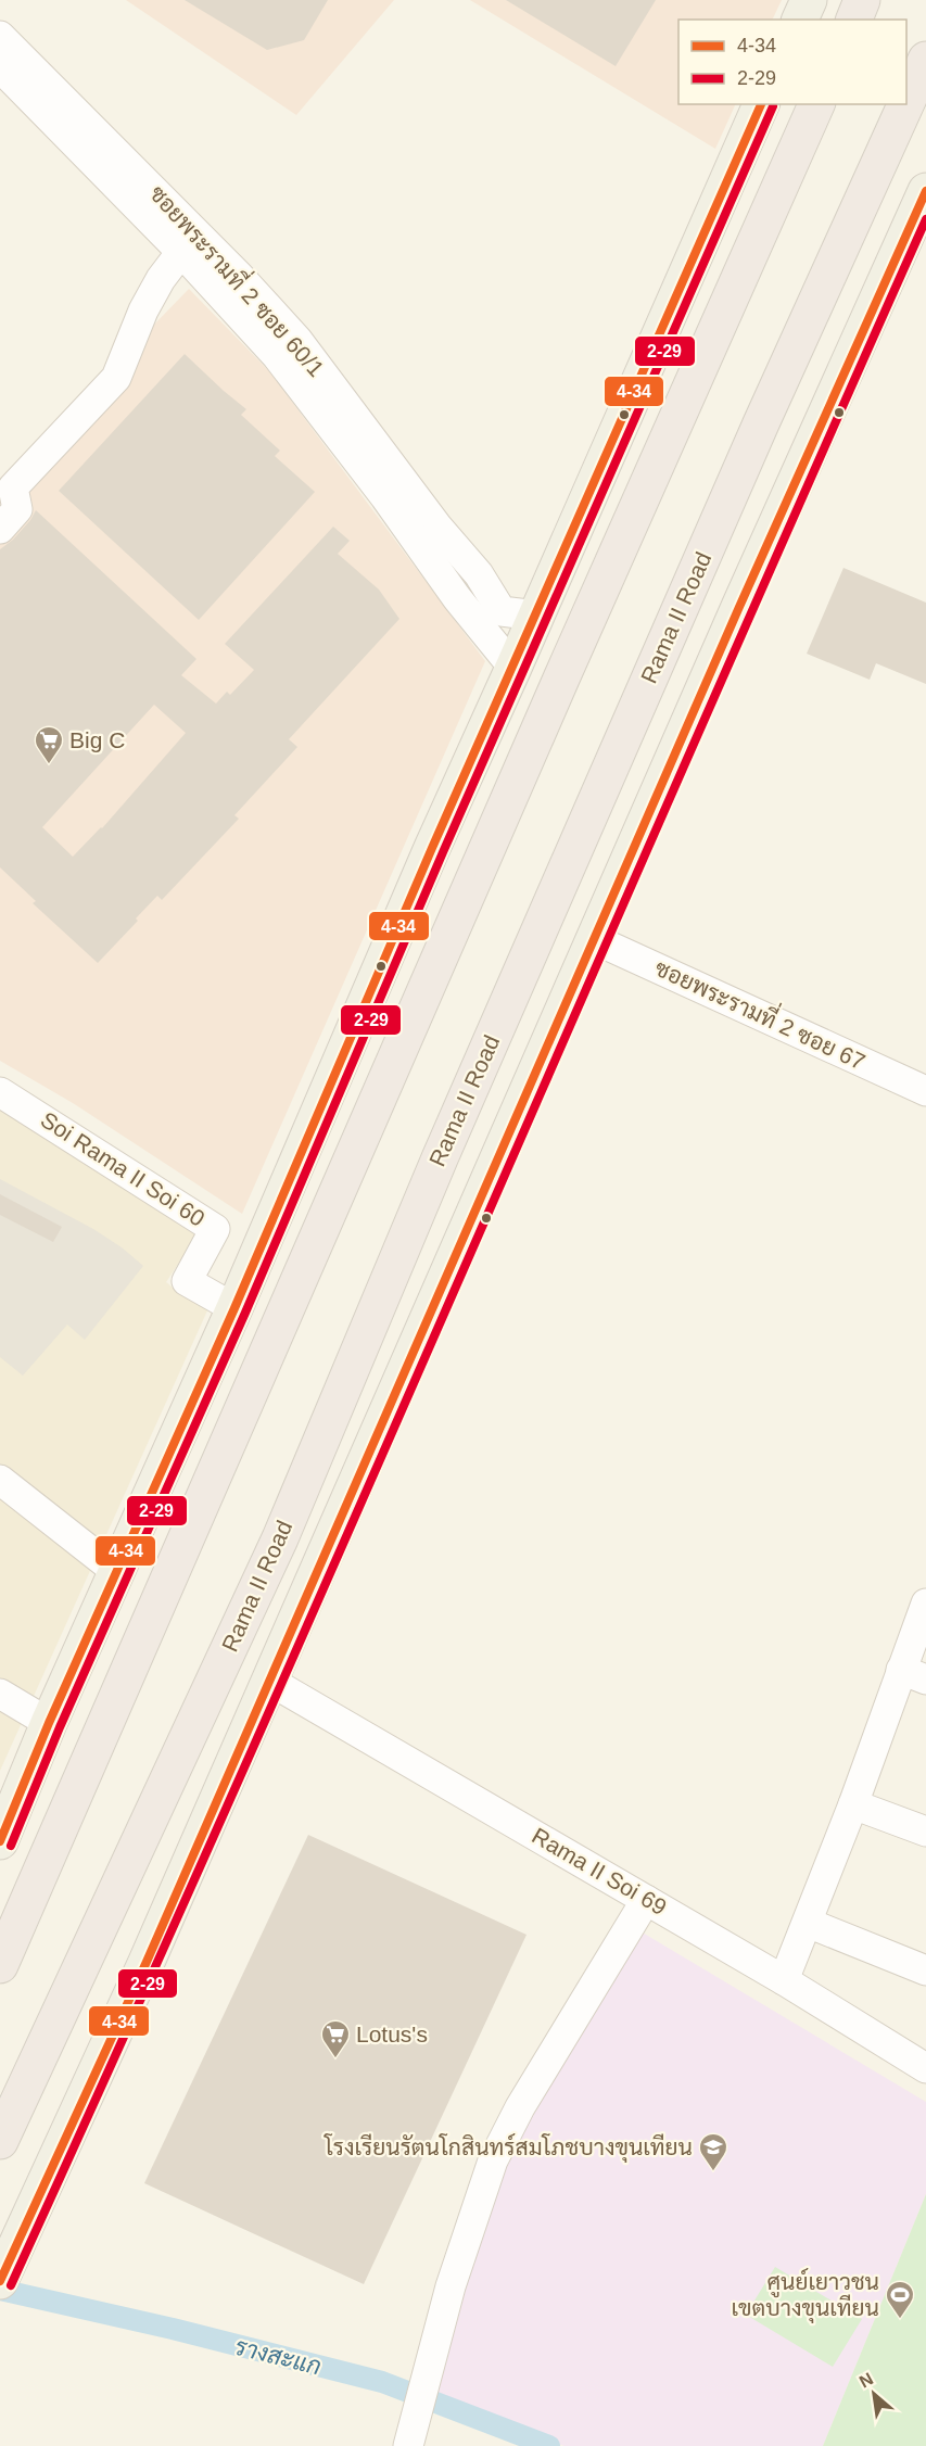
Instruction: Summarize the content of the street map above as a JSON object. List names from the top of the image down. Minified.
{"streets":{"highway":["Rama II Road"],"street":["ซอยพระรามที่ 2 ซอย 60/1","ซอยพระรามที่ 2 ซอย 67","Soi Rama II Soi 60","Rama II Soi 69"]},"water":["รางสะแก"],"places":{"supermarket":["Big C","Lotus's"],"school or university":["โรงเรียนรัตนโกสินทร์สมโภชบางขุนเทียน"],"sports":["ศูนย์เยาวชน เขตบางขุนเทียน"]},"lines":["transit line 4-34","transit line 2-29"],"legend":["4-34","2-29"],"north":"top left"}
